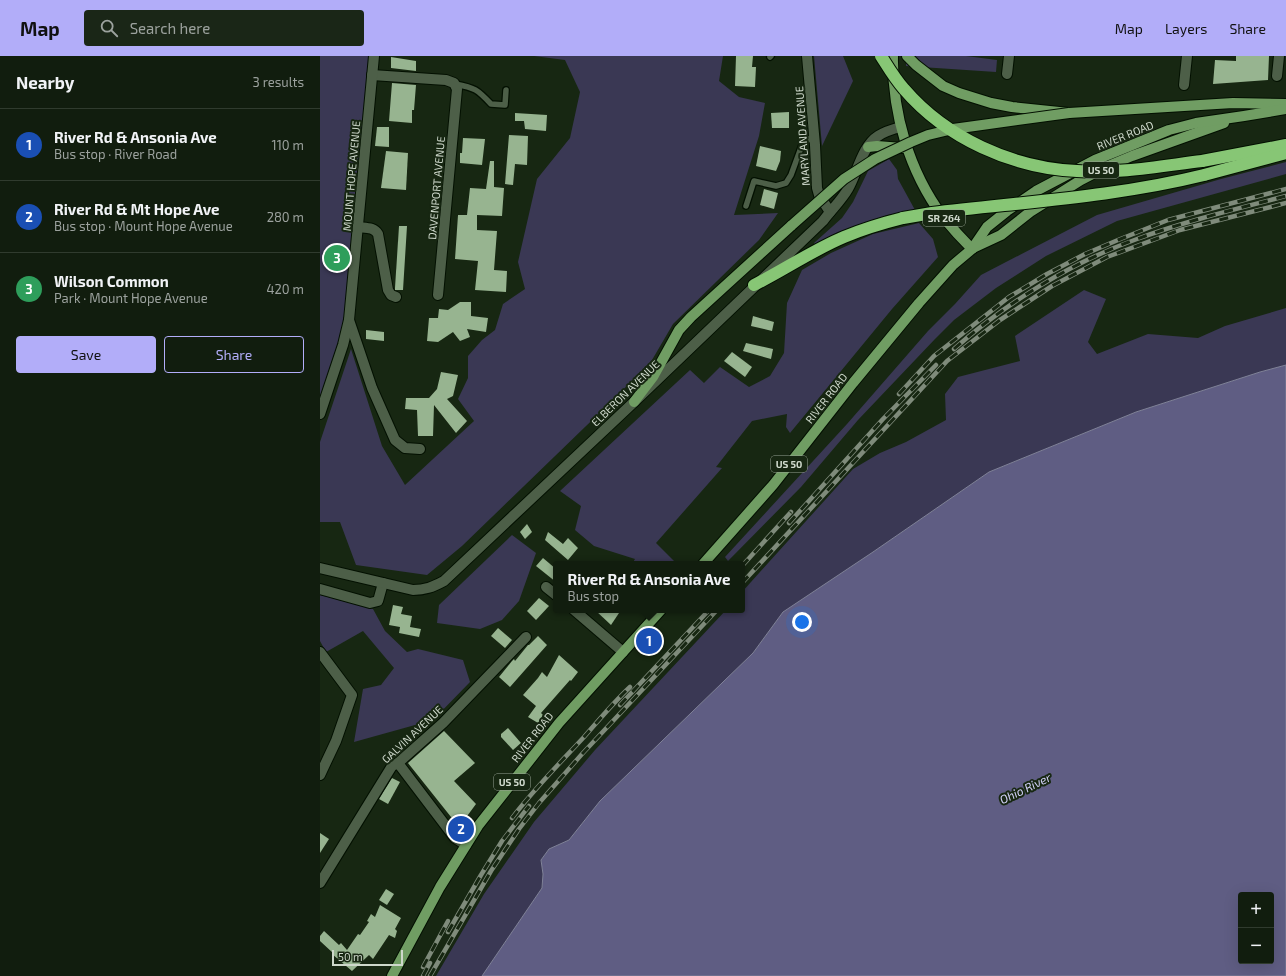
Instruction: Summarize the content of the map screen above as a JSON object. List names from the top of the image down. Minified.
{"streets":{"main road":["RIVER ROAD","US 50","SR 264"],"street":["MARYLAND AVENUE","MOUNT HOPE AVENUE","DAVENPORT AVENUE","ELBERON AVENUE","GALVIN AVENUE"]},"crossings":[["RIVER ROAD","SR 264"],["MARYLAND AVENUE","ELBERON AVENUE"],["SR 264","ELBERON AVENUE"]],"water":["Ohio River"],"scale_bar":"50 m","page":{"header":"Map","search":"Search here","nav":["Map","Layers","Share"],"heading":["Nearby","3 results"],"list":[{"mark":"1","name":"River Rd & Ansonia Ave","note":"Bus stop · River Road","value":"110 m"},{"mark":"2","name":"River Rd & Mt Hope Ave","note":"Bus stop · Mount Hope Avenue","value":"280 m"},{"mark":"3","name":"Wilson Common","note":"Park · Mount Hope Avenue","value":"420 m"}],"pins":["3","1","2"],"buttons":["Save","Share"],"popup":["River Rd & Ansonia Ave","Bus stop"],"map_buttons":["+","−"],"scale":"50 m"}}
